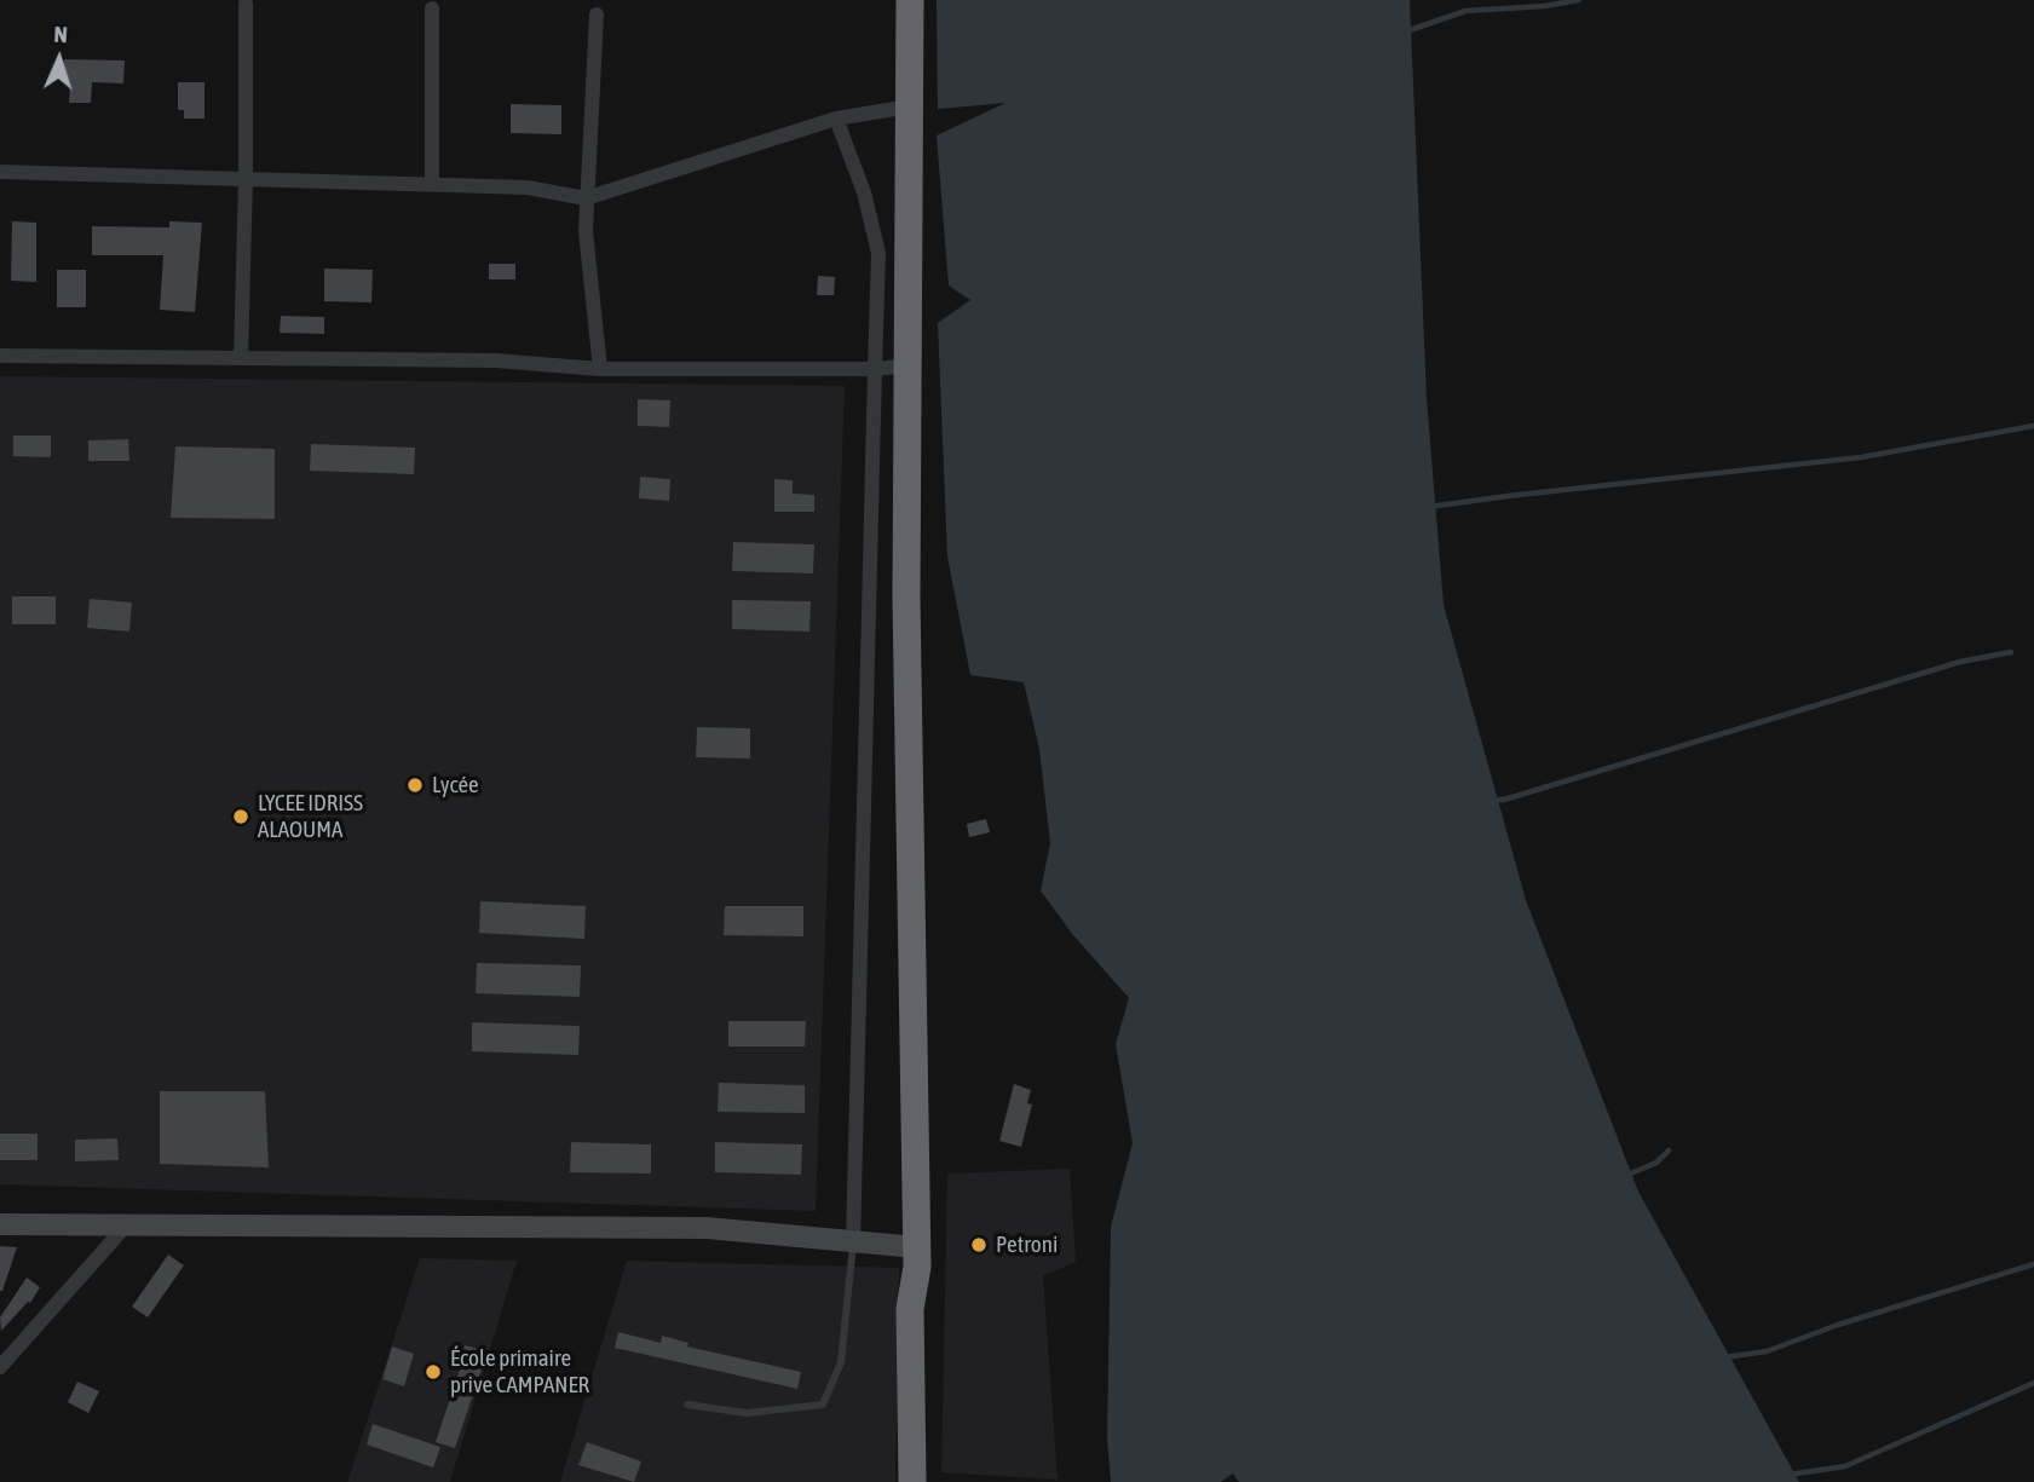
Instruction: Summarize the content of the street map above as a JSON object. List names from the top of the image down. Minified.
{"places":["Lycée","LYCEE IDRISS ALAOUMA","Petroni","École primaire prive CAMPANER"],"north":"top"}
